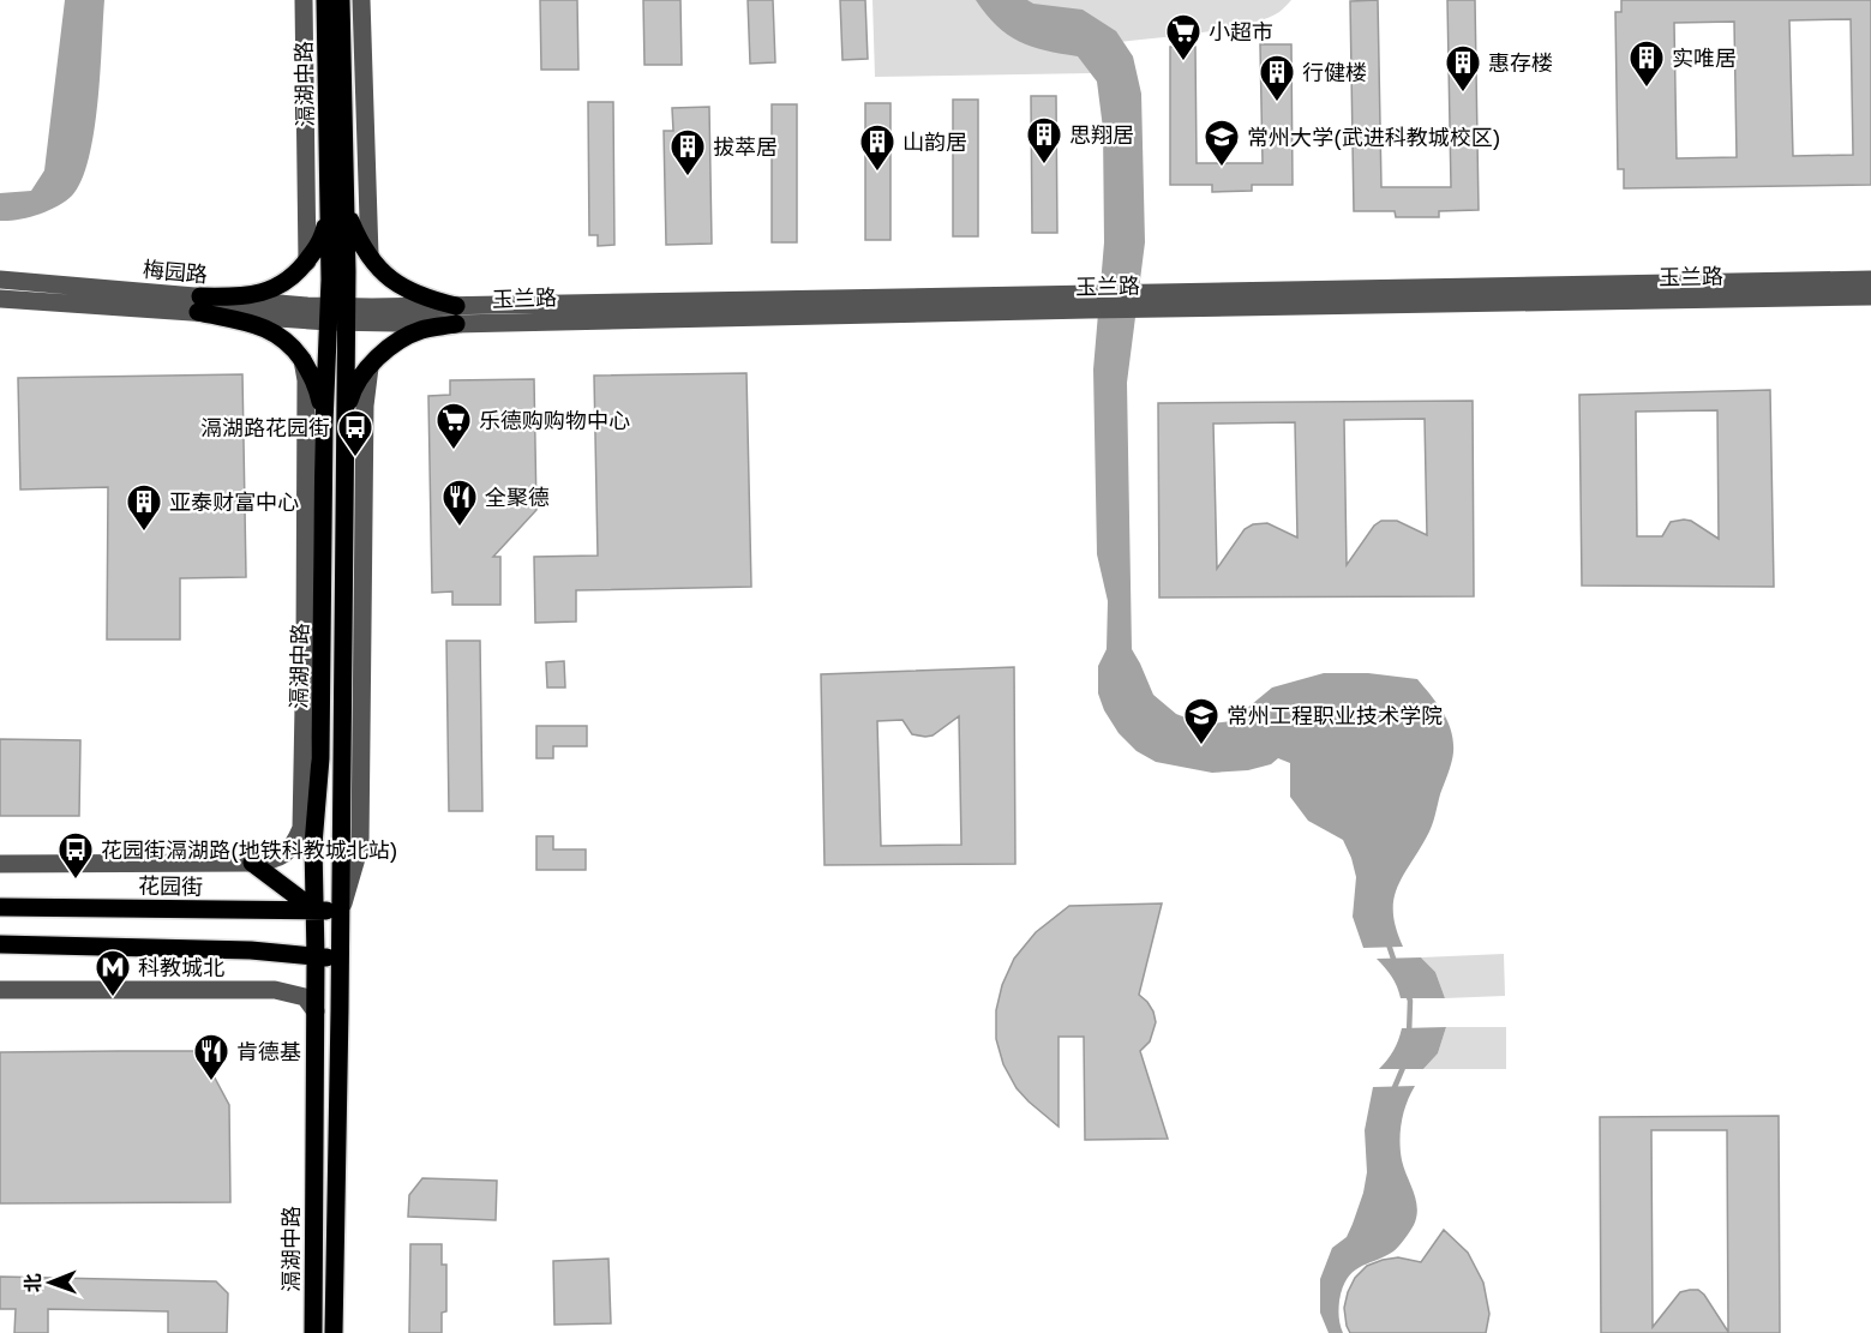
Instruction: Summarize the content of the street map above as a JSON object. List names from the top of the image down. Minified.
{"streets":{"main road":["滆湖中路","花园街"],"street":["梅园路","玉兰路"]},"crossings":[["滆湖中路","梅园路"],["滆湖中路","玉兰路"],["滆湖中路","花园街"],["梅园路","玉兰路"]],"places":{"supermarket":["小超市","乐德购购物中心"],"building":["实唯居","惠存楼","行健楼","思翔居","山韵居","拔萃居","亚泰财富中心"],"school or university":["常州大学(武进科教城校区)","常州工程职业技术学院"],"bus stop":["滆湖路花园街","花园街滆湖路(地铁科教城北站)"],"restaurant":["全聚德","肯德基"],"metro station":["科教城北"]},"north":"left"}
